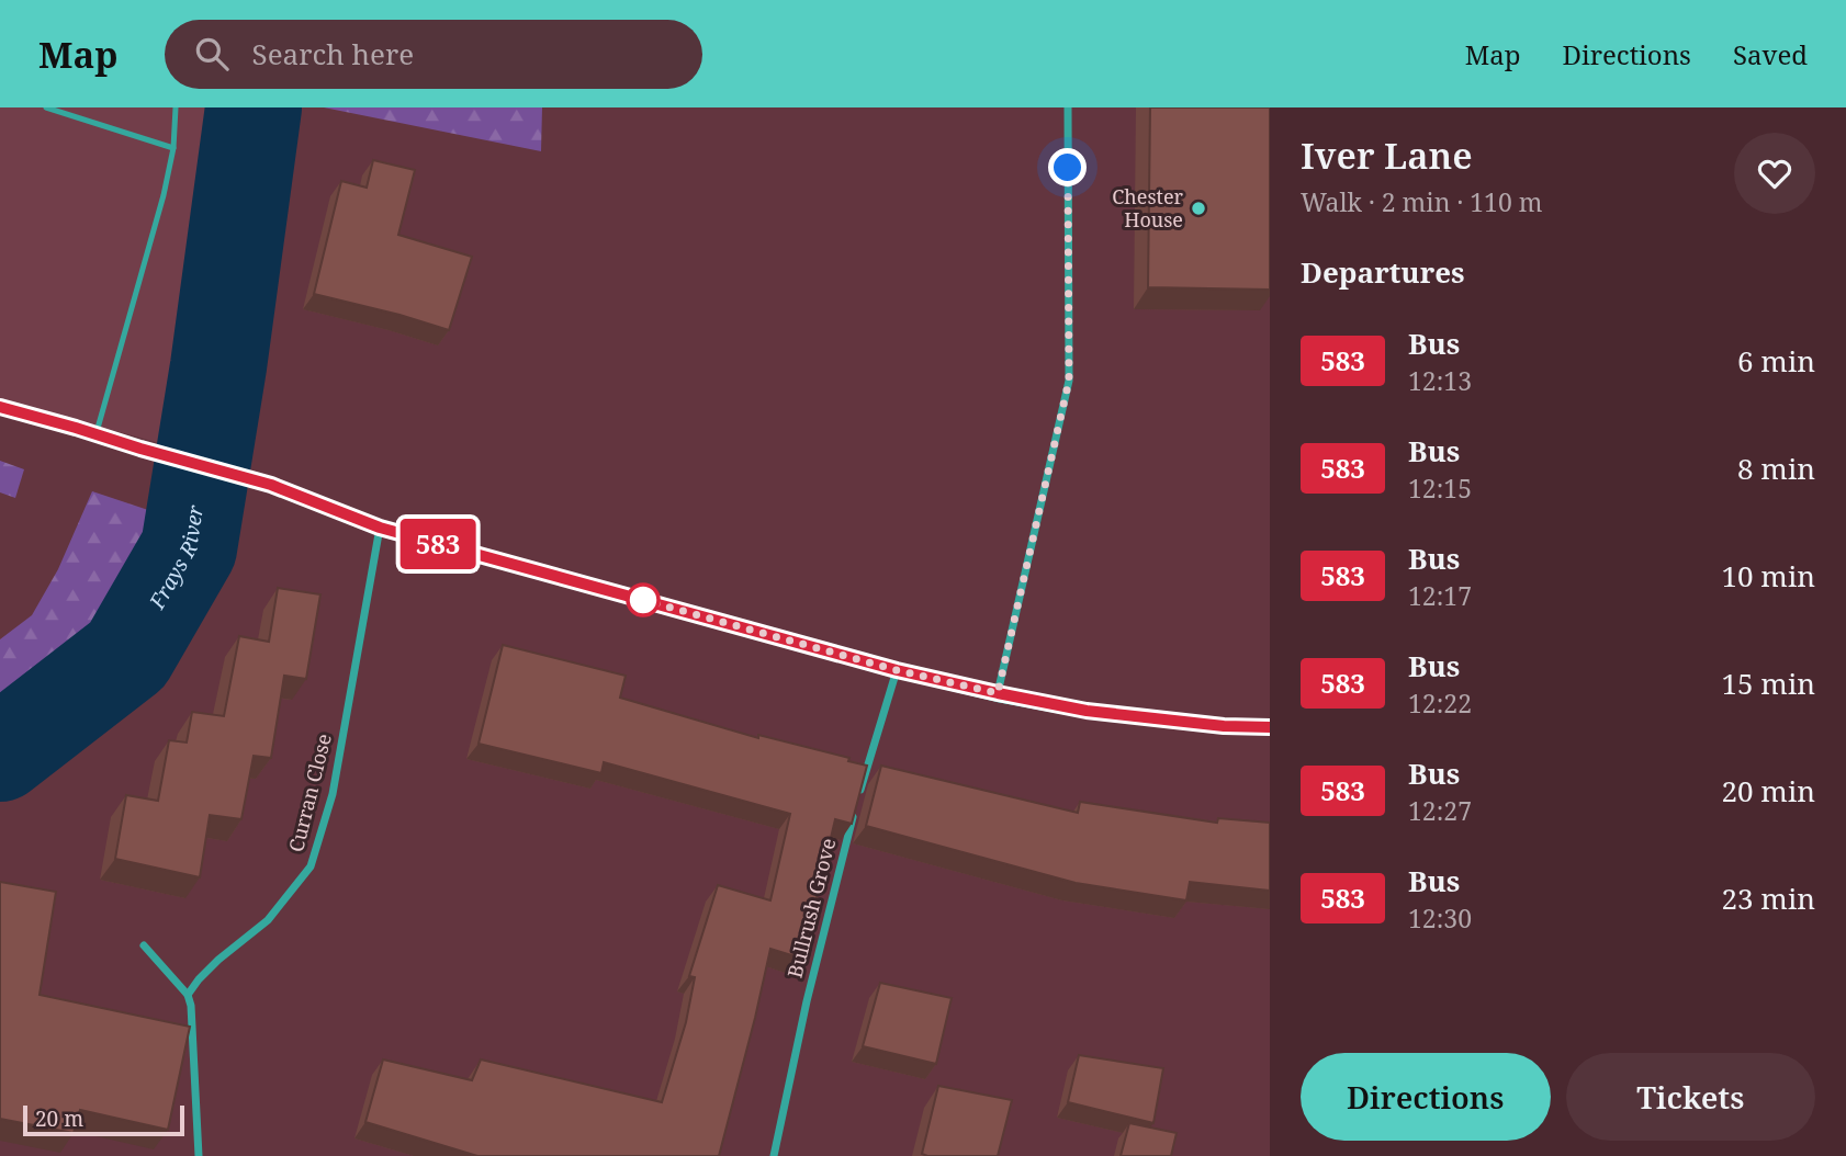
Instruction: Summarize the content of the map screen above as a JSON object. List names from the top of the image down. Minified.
{"streets":{"street":["Curran Close","Bullrush Grove"]},"water":["Frays River"],"places":["Chester House"],"lines":["bus line 583"],"scale_bar":"20 m","page":{"header":"Map","search":"Search here","nav":["Map","Directions","Saved"],"on_map":"583","heading":[["Iver Lane","Walk · 2 min · 110 m"],"Departures"],"list":[{"mark":"583","name":"Bus","note":"12:13","value":"6 min"},{"mark":"583","name":"Bus","note":"12:15","value":"8 min"},{"mark":"583","name":"Bus","note":"12:17","value":"10 min"},{"mark":"583","name":"Bus","note":"12:22","value":"15 min"},{"mark":"583","name":"Bus","note":"12:27","value":"20 min"},{"mark":"583","name":"Bus","note":"12:30","value":"23 min"}],"buttons":["Directions","Tickets"],"scale":"20 m"}}
